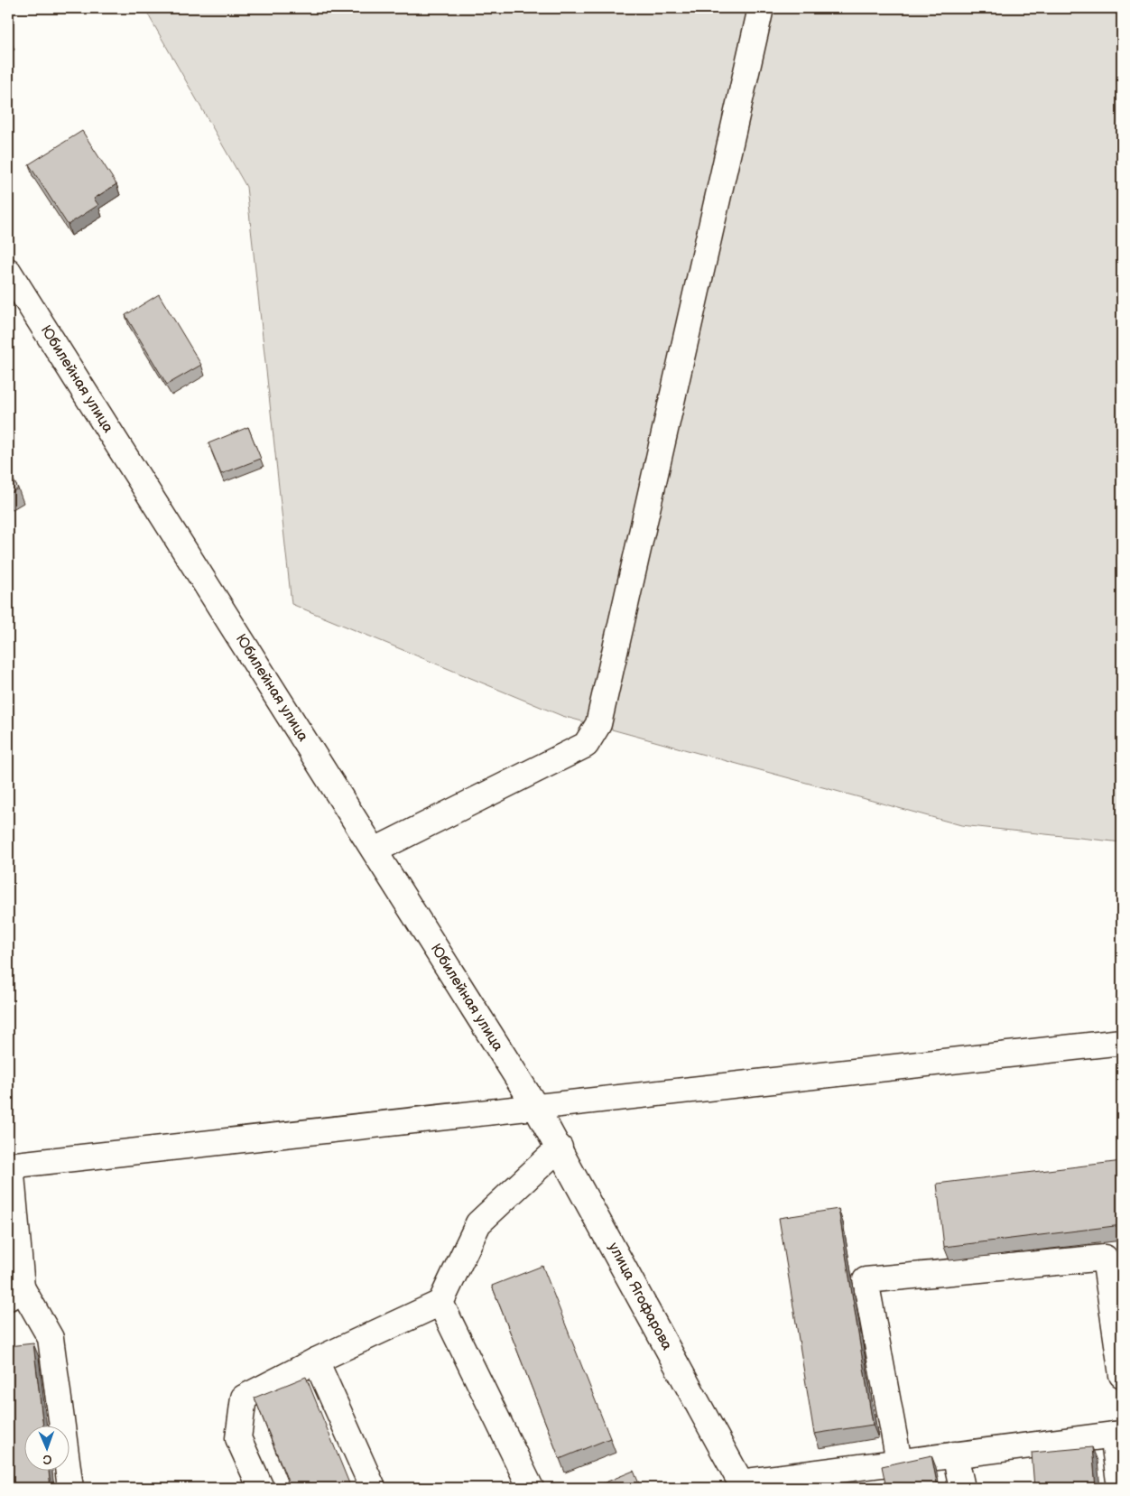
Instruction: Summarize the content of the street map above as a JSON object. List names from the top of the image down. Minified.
{"streets":{"street":["Юбилейная улица","улица Ягофарова"]},"crossings":[["Юбилейная улица","улица Ягофарова"]],"north":"bottom"}
